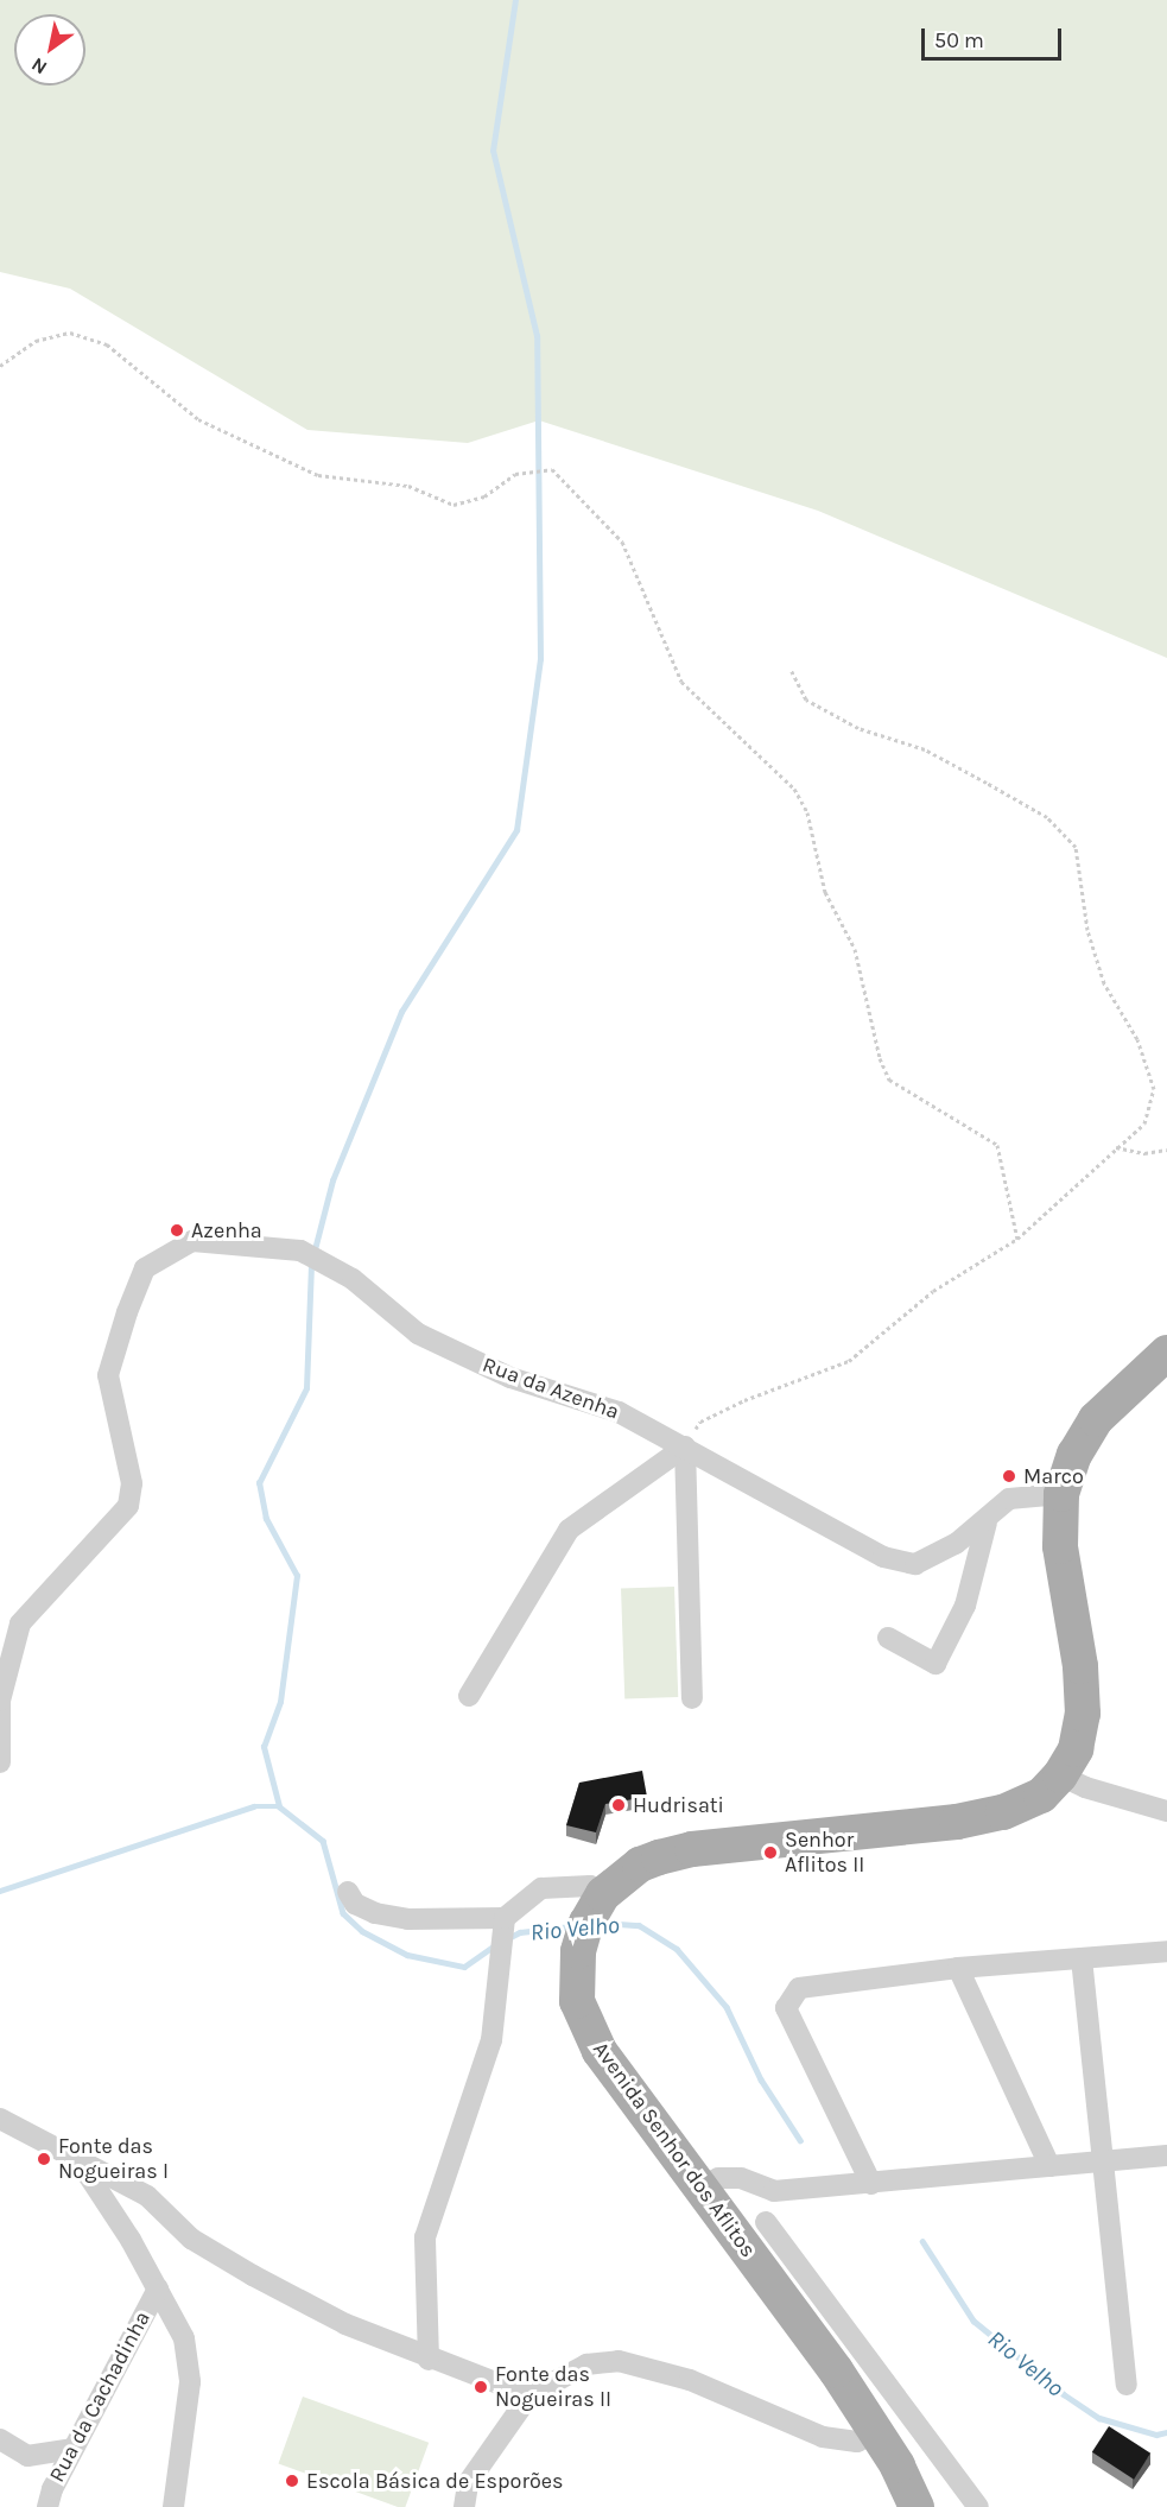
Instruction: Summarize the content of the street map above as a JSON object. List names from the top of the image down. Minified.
{"streets":{"main road":["Avenida Senhor dos Aflitos"],"street":["Rua da Azenha","Rua da Cachadinha"]},"crossings":[["Rua da Azenha","Avenida Senhor dos Aflitos"]],"water":["Rio Velho"],"places":["Azenha","Marco","Hudrisati","Senhor Aflitos II","Fonte das Nogueiras I","Fonte das Nogueiras II","Escola Básica de Esporões"],"scale_bar":"50 m","north":"bottom left"}
